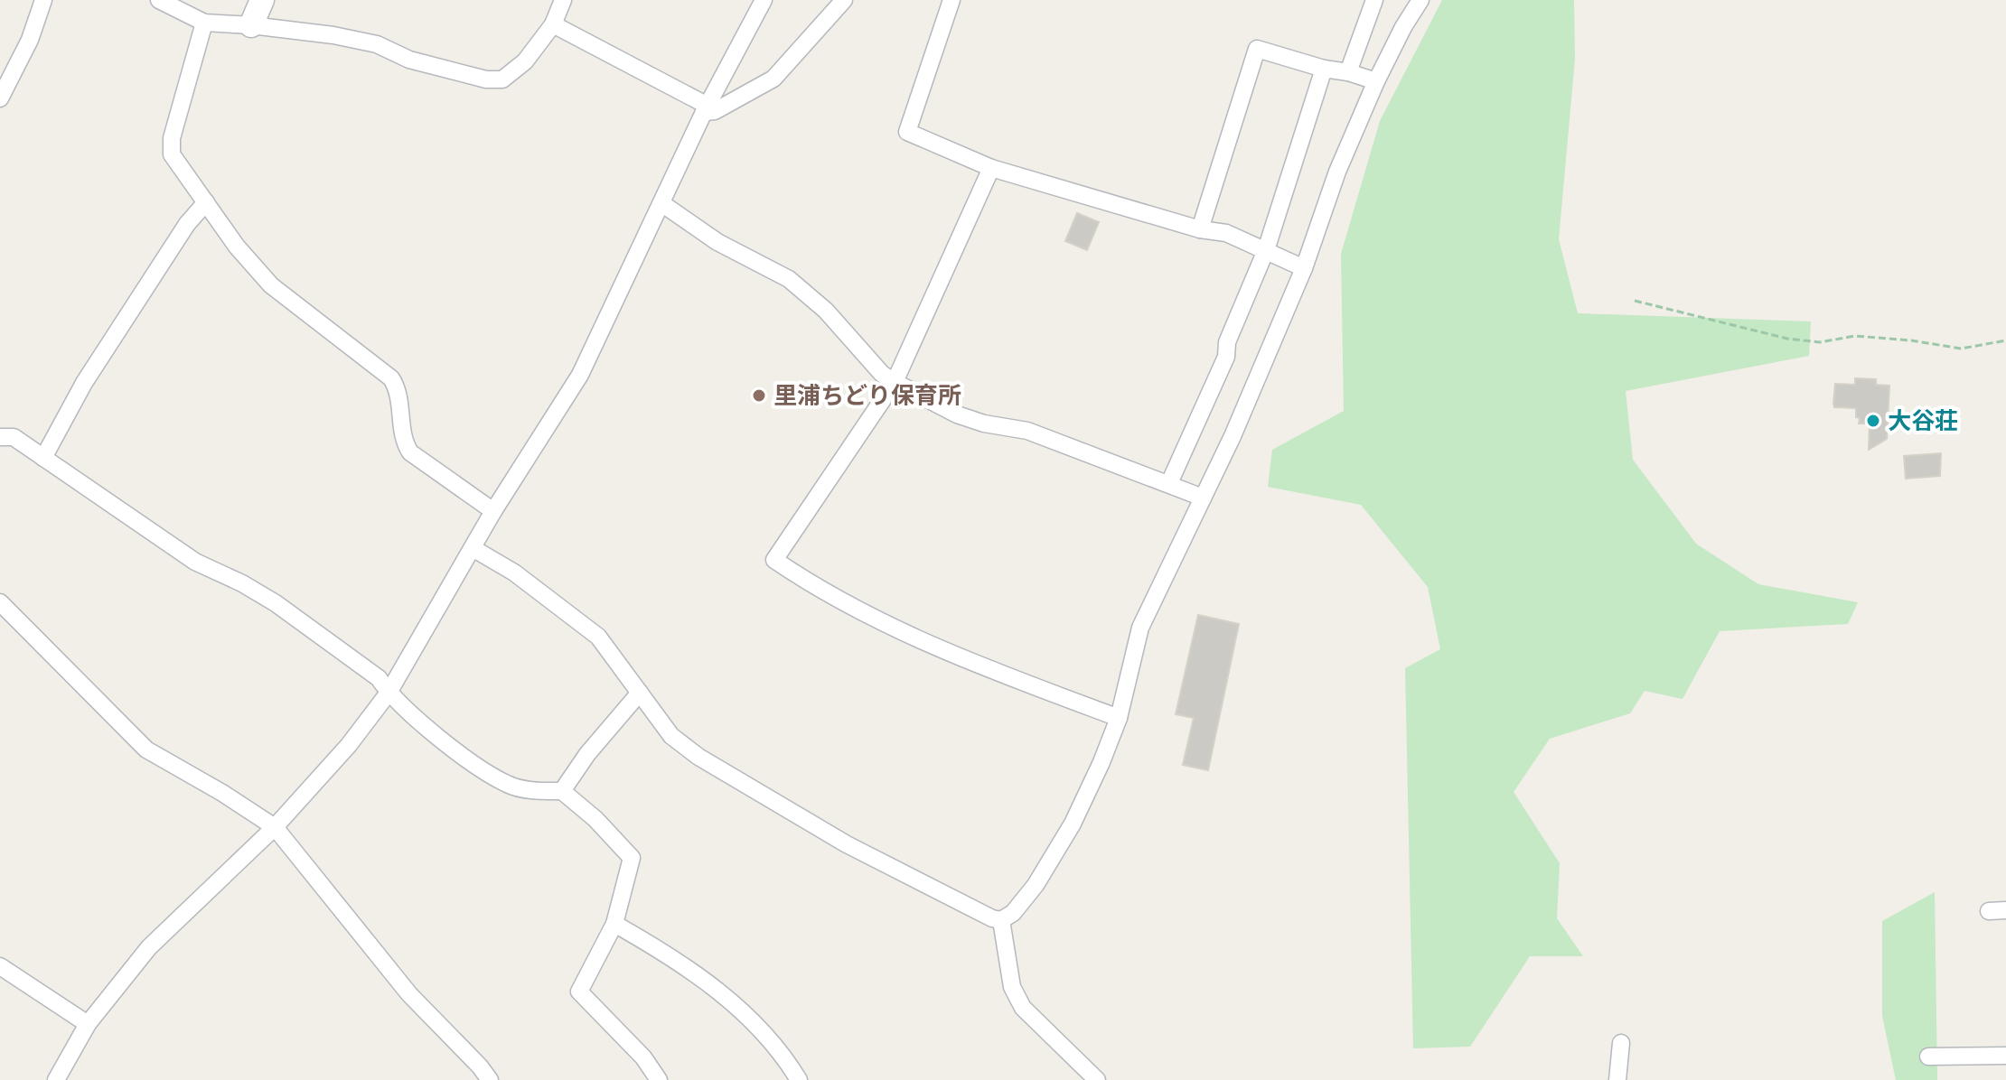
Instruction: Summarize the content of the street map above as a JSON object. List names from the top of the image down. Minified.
{"places":["里浦ちどり保育所","大谷荘"]}
